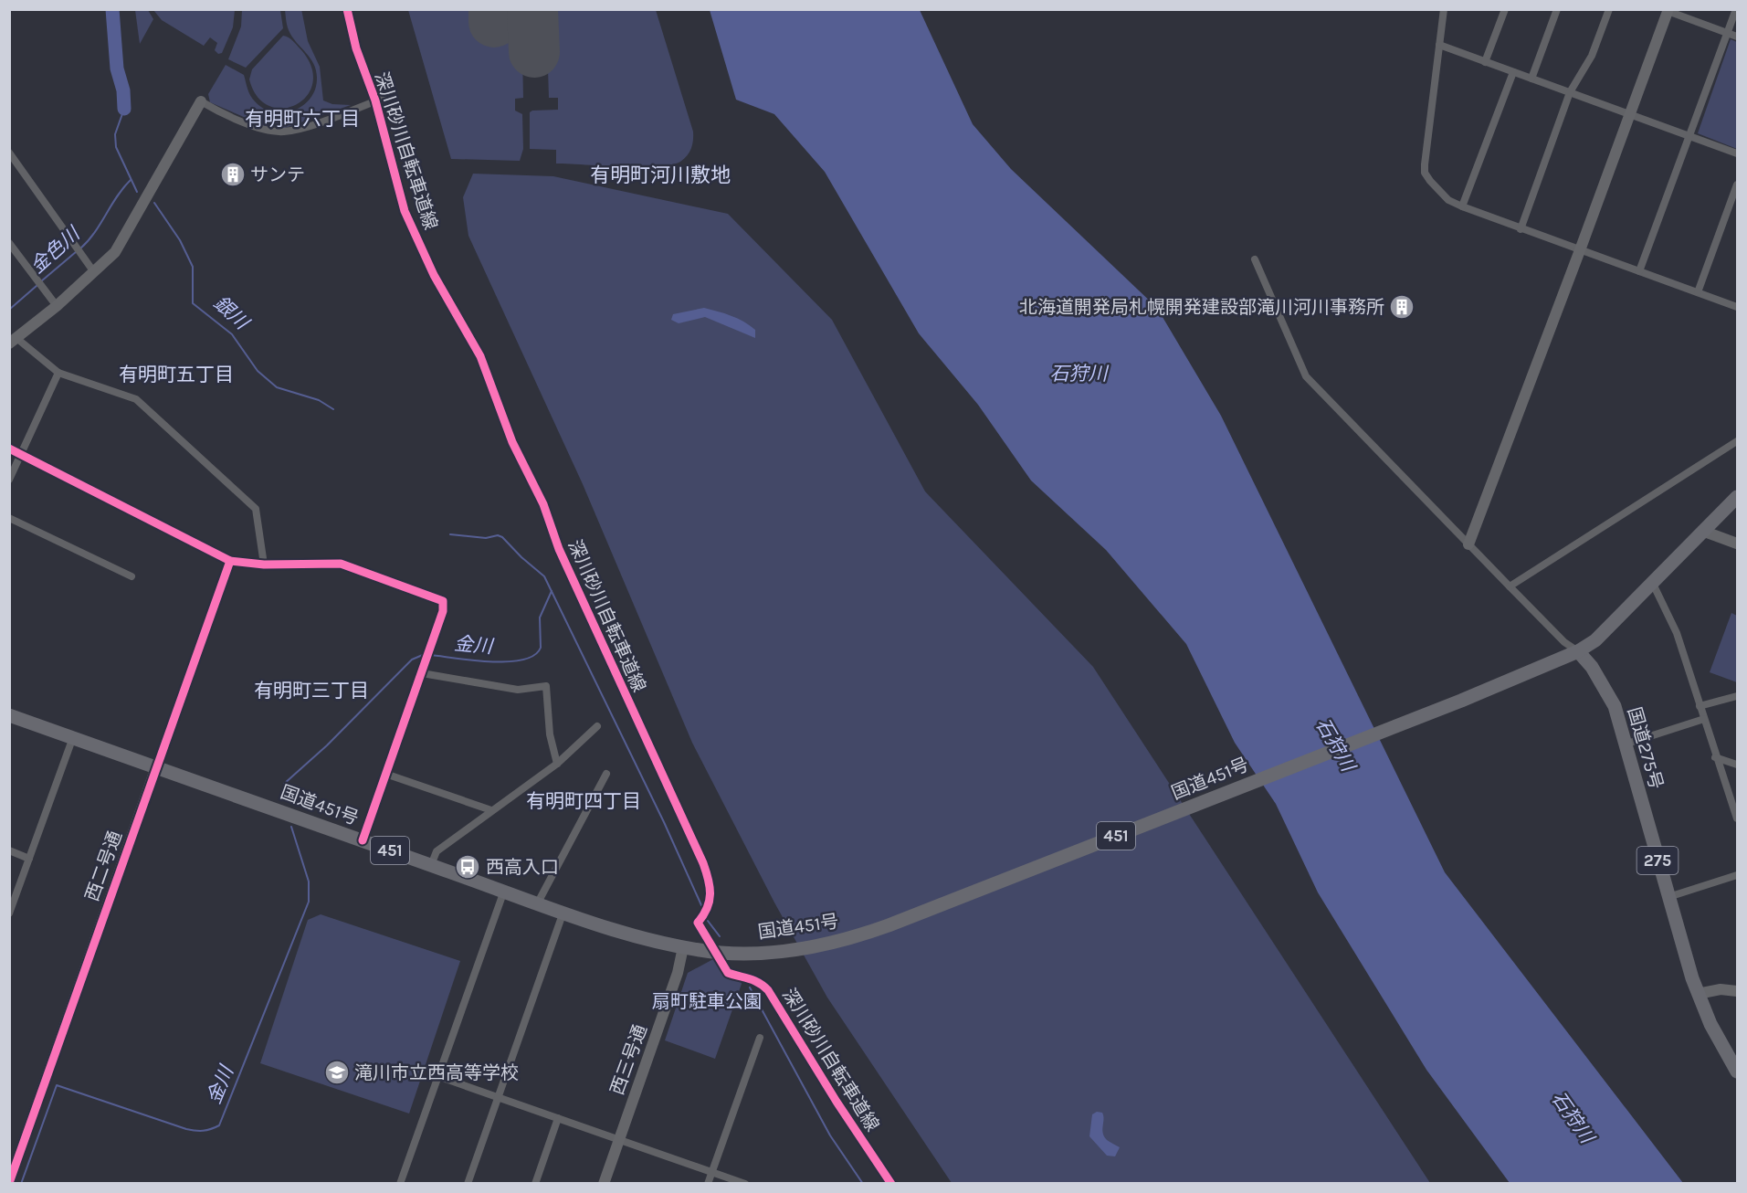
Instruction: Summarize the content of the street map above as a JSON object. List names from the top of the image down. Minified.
{"streets":{"highway":["国道275号","国道451号","451","275"],"street":["西二号通","西三号通"],"cycle path":["深川砂川自転車道線"]},"crossings":[["国道275号","国道451号"],["国道451号","西二号通"],["国道451号","西三号通"]],"districts":["有明町六丁目","有明町河川敷地","有明町五丁目","有明町三丁目","有明町四丁目"],"water":["金色川","銀川","石狩川","金川"],"parks":["扇町駐車公園"],"places":{"building":["サンテ","北海道開発局札幌開発建設部滝川河川事務所"],"bus stop":["西高入口"],"school or university":["滝川市立西高等学校"]}}
